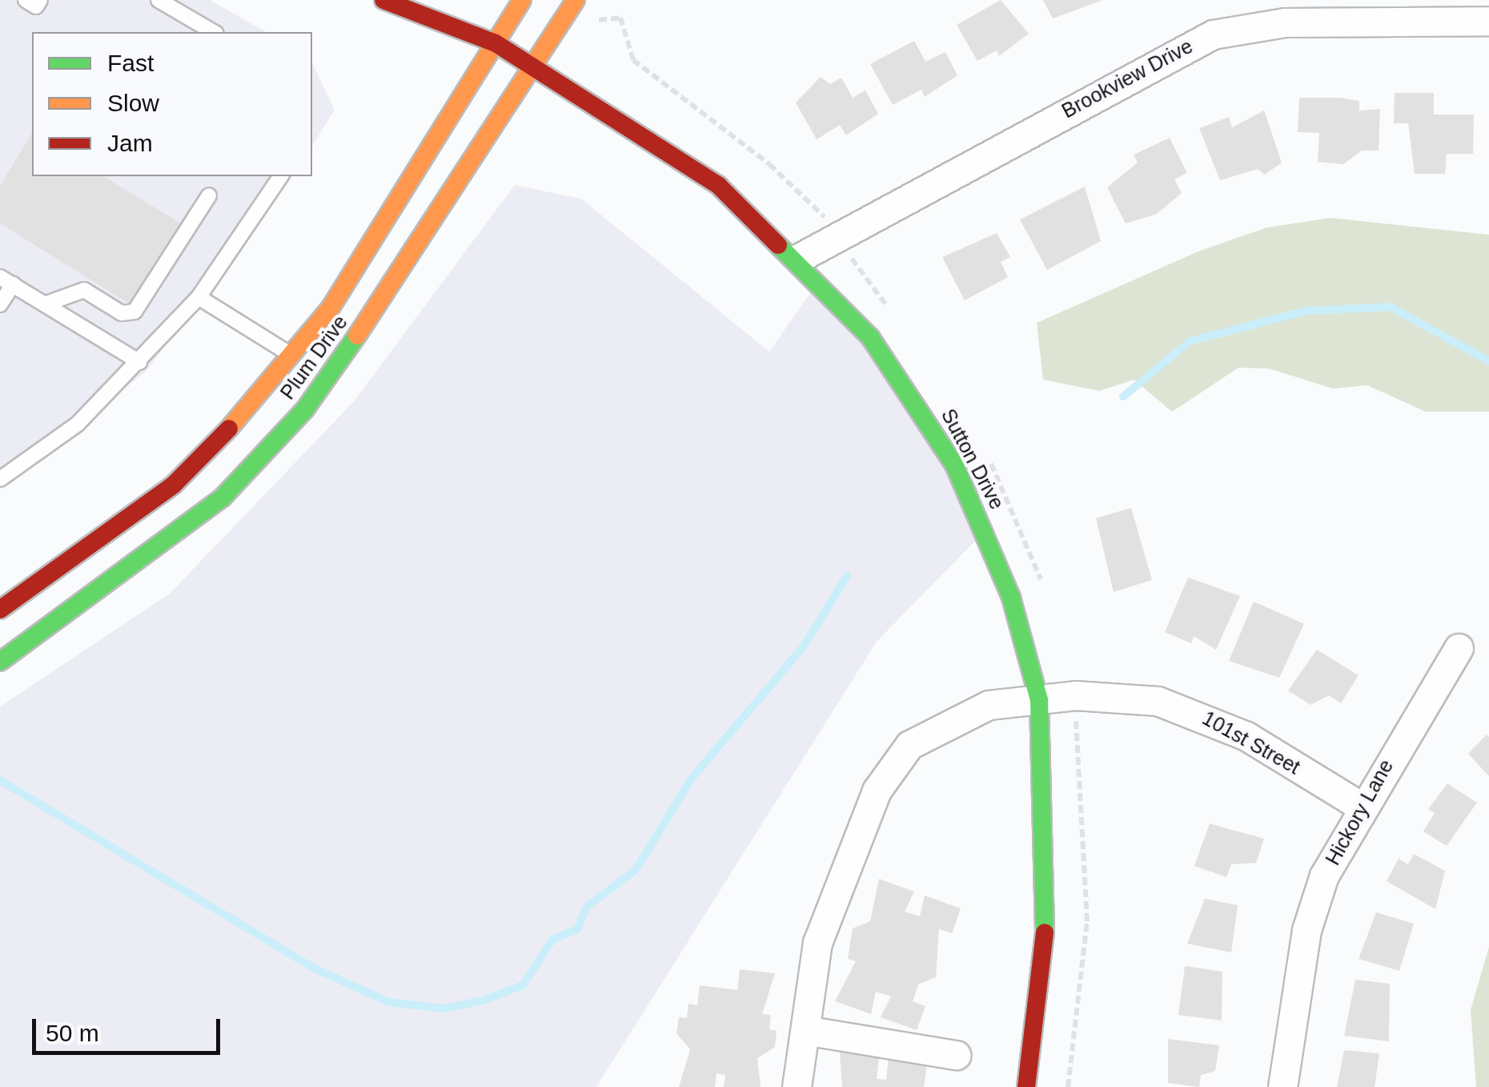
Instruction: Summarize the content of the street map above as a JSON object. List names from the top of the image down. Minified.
{"streets":{"street":["Brookview Drive","Plum Drive","Sutton Drive","101st Street","Hickory Lane"]},"crossings":[["Brookview Drive","Sutton Drive"],["Plum Drive","Sutton Drive"],["Sutton Drive","101st Street"],["101st Street","Hickory Lane"]],"legend":["Fast","Slow","Jam"],"scale_bar":"50 m"}
